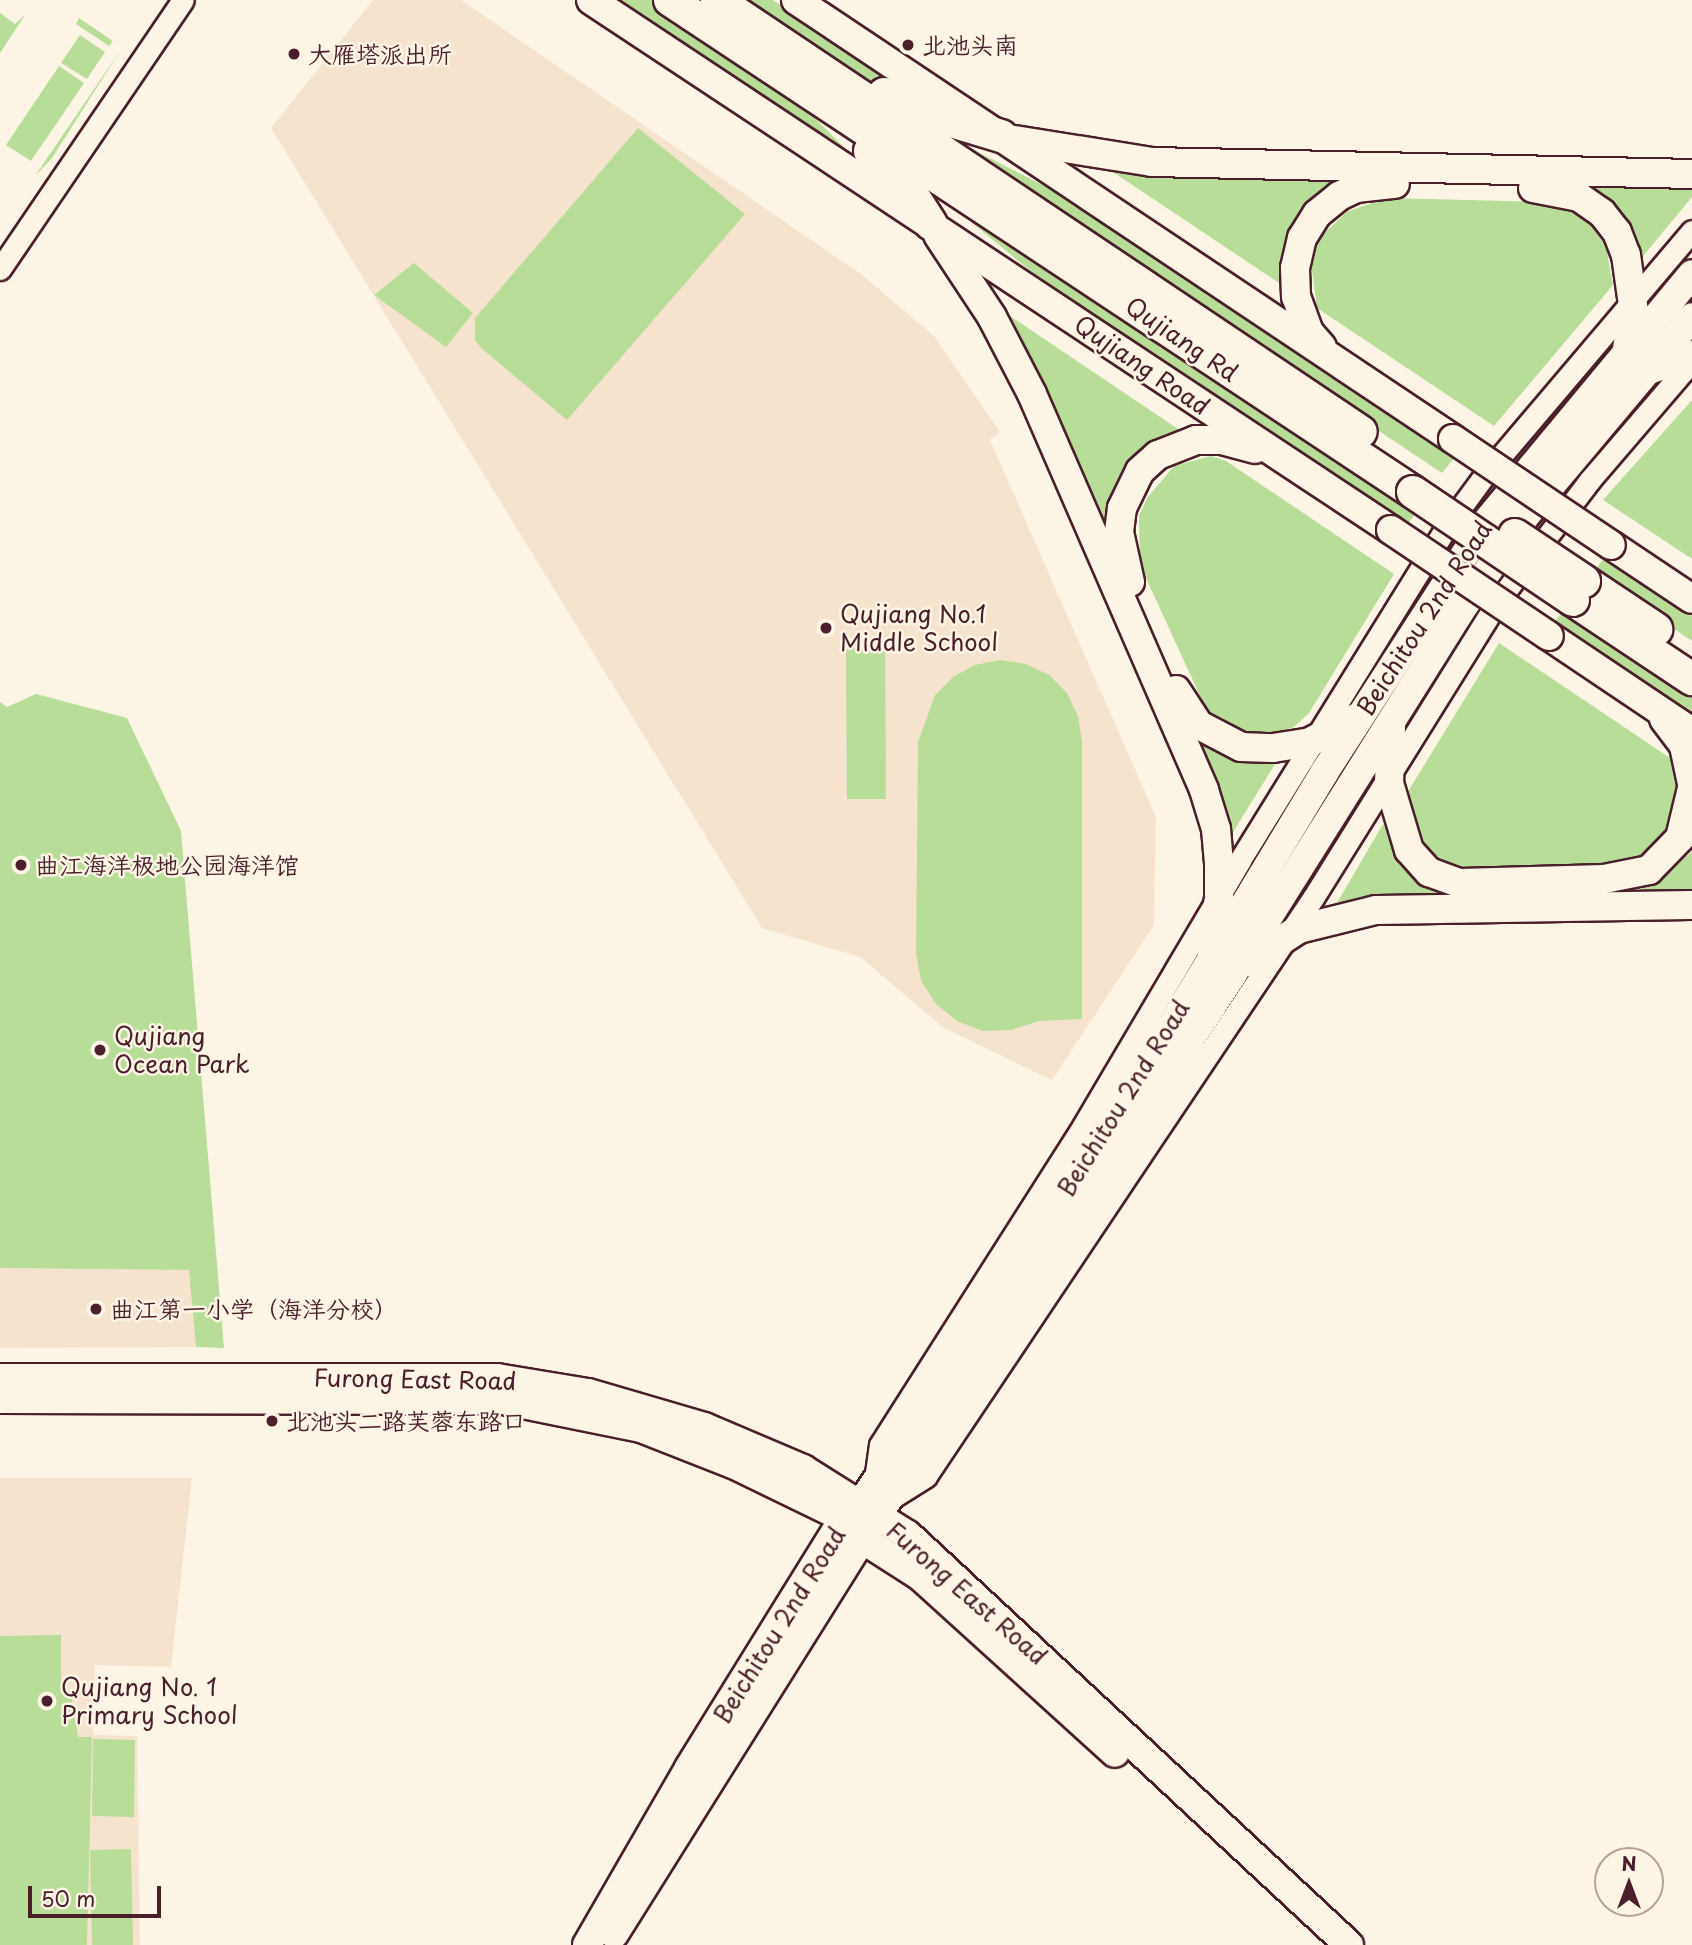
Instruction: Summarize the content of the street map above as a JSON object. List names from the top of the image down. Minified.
{"streets":{"highway":["Qujiang Rd"],"main road":["Qujiang Road","Beichitou 2nd Road","Furong East Road"]},"crossings":[["Beichitou 2nd Road","Furong East Road"]],"places":["北池头南","大雁塔派出所","Qujiang No.1 Middle School","曲江海洋极地公园海洋馆","Qujiang Ocean Park","曲江第一小学（海洋分校）","北池头二路芙蓉东路口","Qujiang No. 1 Primary School"],"scale_bar":"50 m","north":"top"}
